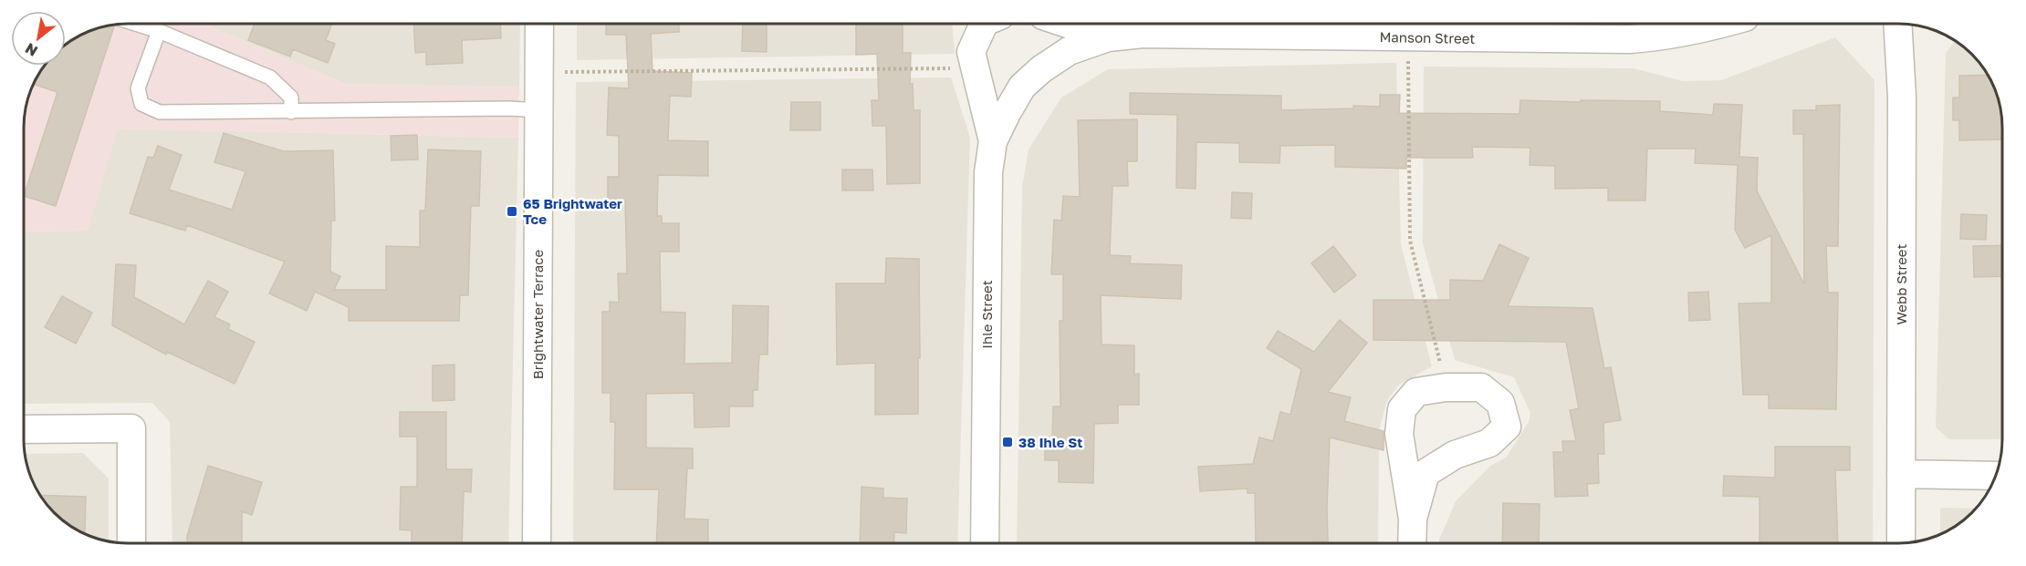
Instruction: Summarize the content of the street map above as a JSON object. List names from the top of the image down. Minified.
{"streets":{"street":["Manson Street","Webb Street","Brightwater Terrace","Ihle Street"]},"crossings":[["Manson Street","Ihle Street"]],"places":{"transit":["65 Brightwater Tce","38 Ihle St"]},"north":"bottom left"}
